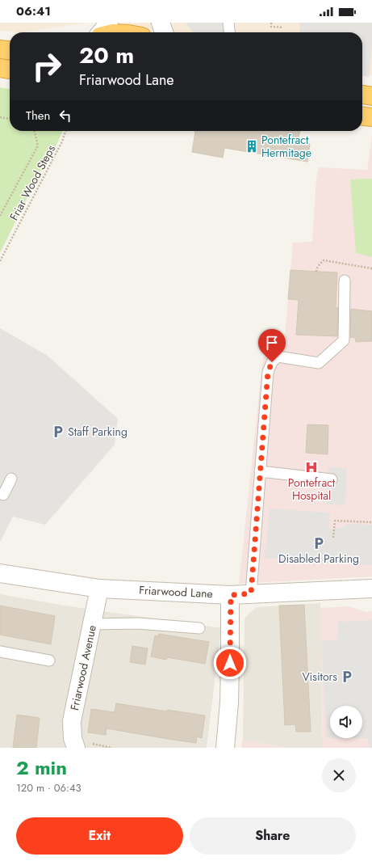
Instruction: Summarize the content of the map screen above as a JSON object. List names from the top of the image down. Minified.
{"streets":{"street":["Friarwood Lane","Friarwood Avenue"],"path":["Friar Wood Steps"]},"crossings":[["Friarwood Lane","Friarwood Avenue"]],"places":{"building":["Pontefract Hermitage"],"parking":["Staff Parking","Disabled Parking","Visitors"],"hospital":["Pontefract Hospital"]},"page":{"status":"06:41","turn":["20 m","Friarwood Lane"],"then":"Then","heading":["2 min","120 m · 06:43"],"buttons":["Exit","Share"]}}
